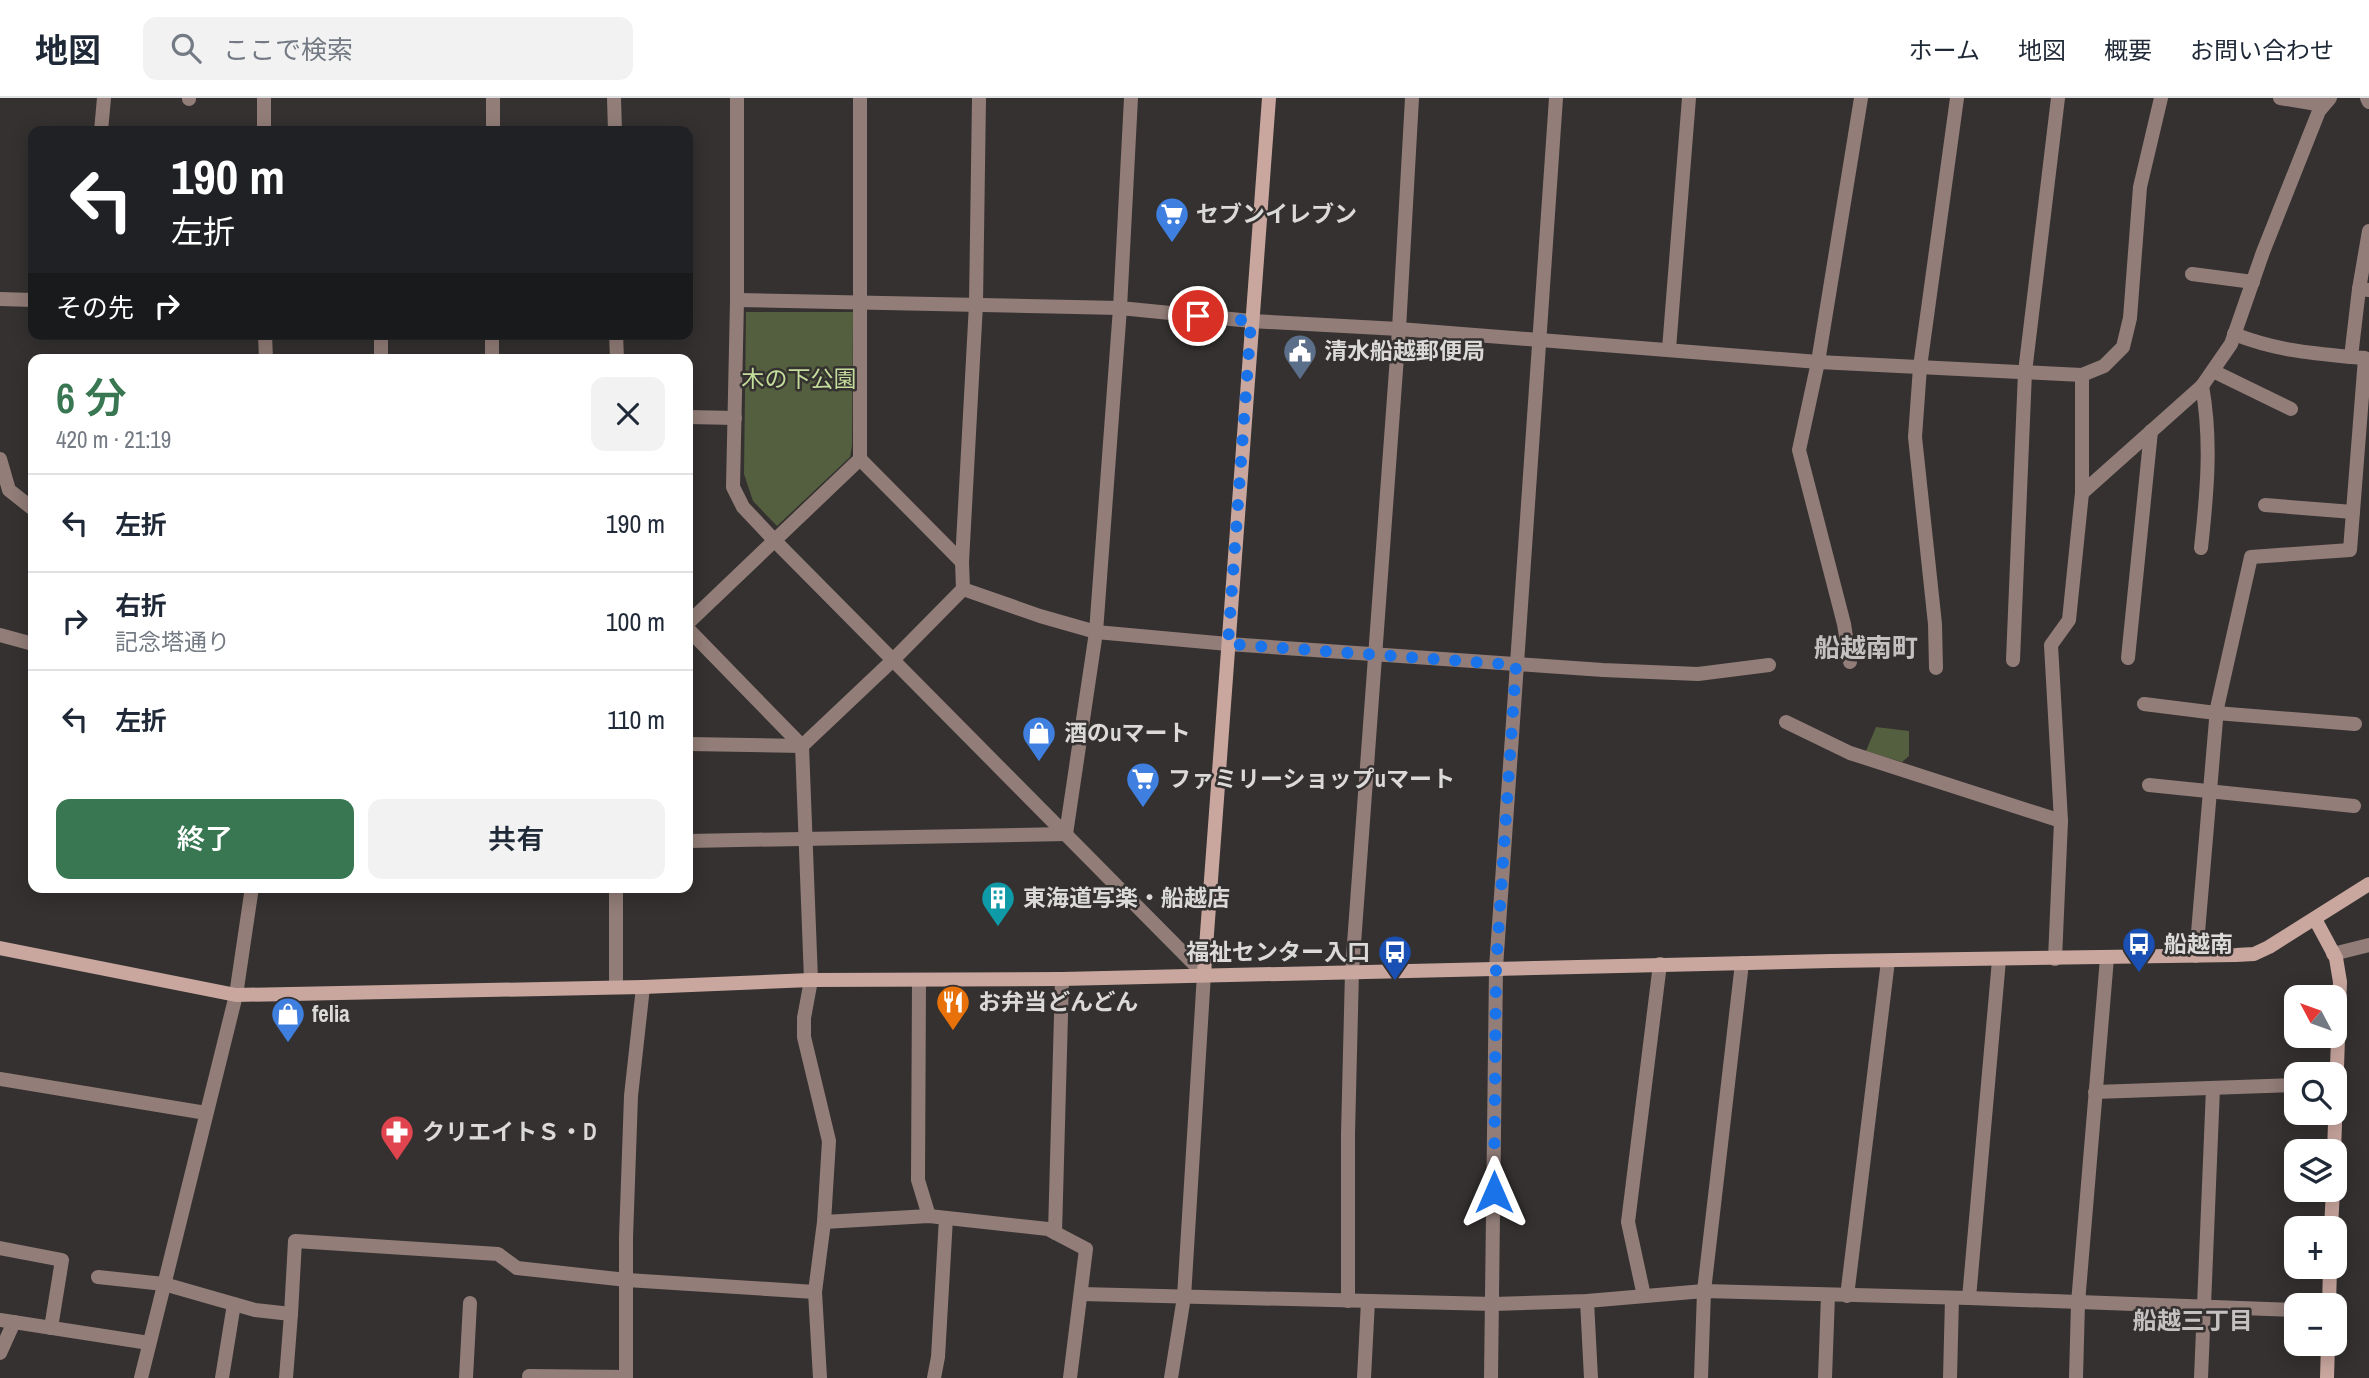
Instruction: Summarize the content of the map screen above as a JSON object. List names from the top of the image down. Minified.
{"districts":["船越南町","船越三丁目"],"parks":["木の下公園"],"places":{"supermarket":["セブンイレブン","ファミリーショップuマート"],"public building":["清水船越郵便局"],"shop":["酒のuマート","felia"],"building":["東海道写楽・船越店"],"bus stop":["船越南","福祉センター入口"],"restaurant":["お弁当どんどん"],"pharmacy":["クリエイトＳ・D"]},"north":"top left","page":{"header":"地図","search":"ここで検索","nav":["ホーム","地図","概要","お問い合わせ"],"turn":["190 m","左折"],"then":"その先","heading":["6 分","420 m · 21:19"],"list":[{"name":"左折","value":"190 m"},{"name":"右折","note":"記念塔通り","value":"100 m"},{"name":"左折","value":"110 m"}],"buttons":["終了","共有"],"map_buttons":["+","−"]}}
